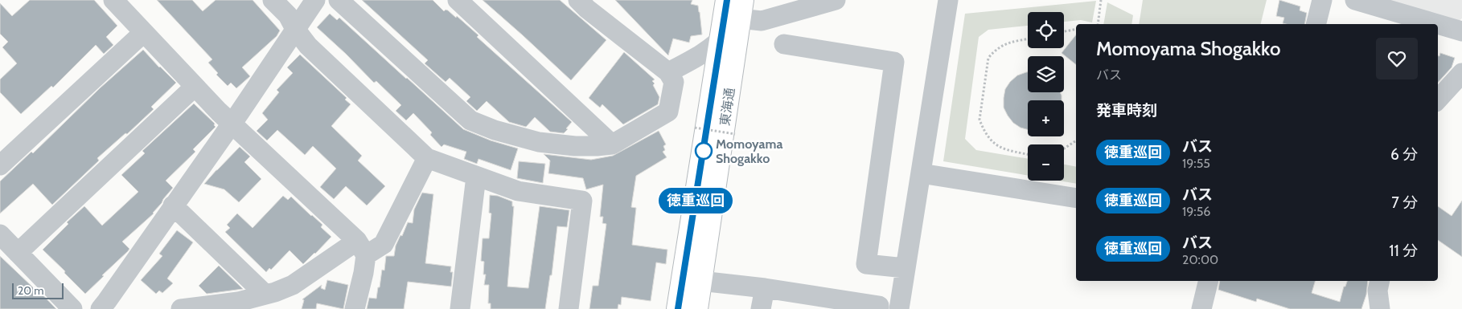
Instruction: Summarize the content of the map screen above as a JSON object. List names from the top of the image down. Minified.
{"streets":{"main road":["東海通"]},"places":["Momoyama Shogakko"],"lines":["bus line 徳重巡回"],"scale_bar":"20 m","page":{"on_map":"徳重巡回","map_buttons":["+","−"],"heading":[["Momoyama Shogakko","バス"],"発車時刻"],"list":[{"mark":"徳重巡回","name":"バス","note":"19:55","value":"6 分"},{"mark":"徳重巡回","name":"バス","note":"19:56","value":"7 分"},{"mark":"徳重巡回","name":"バス","note":"20:00","value":"11 分"}],"scale":"20 m"}}
